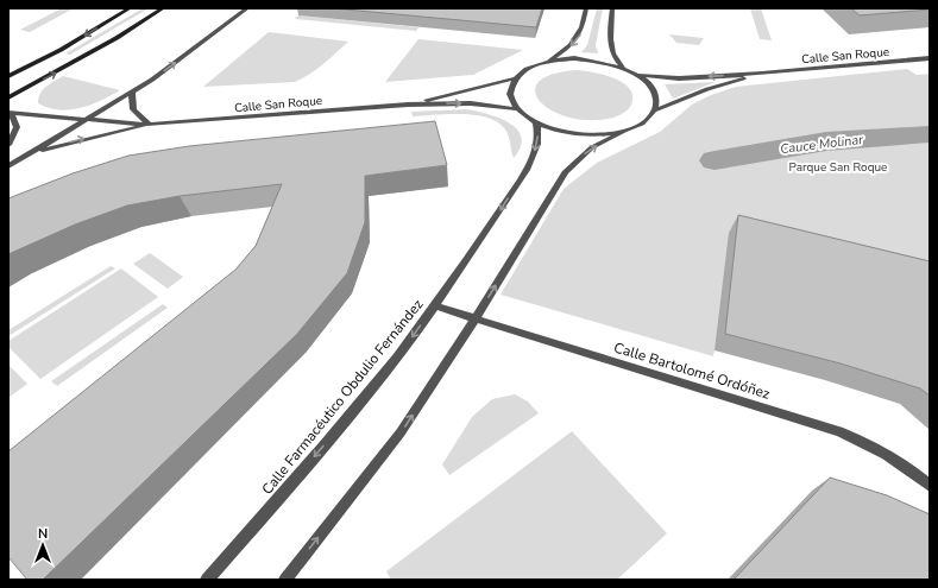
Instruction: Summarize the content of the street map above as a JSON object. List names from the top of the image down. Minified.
{"streets":{"street":["Calle San Roque","Calle Bartolomé Ordóñez","Calle Farmacéutico Obdulio Fernández"]},"crossings":[["Calle Bartolomé Ordóñez","Calle Farmacéutico Obdulio Fernández"]],"water":["Cauce Molinar"],"parks":["Parque San Roque"],"north":"top"}
